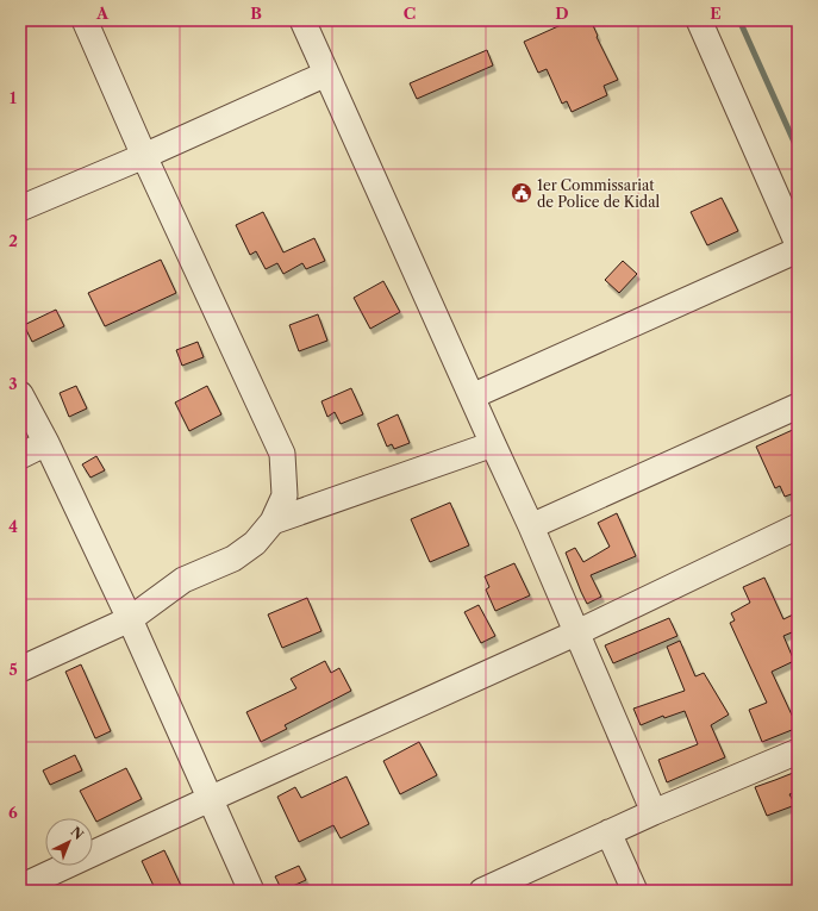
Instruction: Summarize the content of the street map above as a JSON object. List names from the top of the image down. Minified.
{"places":{"public building":["1er Commissariat de Police de Kidal"]},"north":"top right","grid":{"columns":["A","B","C","D","E"],"rows":["1","2","3","4","5","6"]}}
